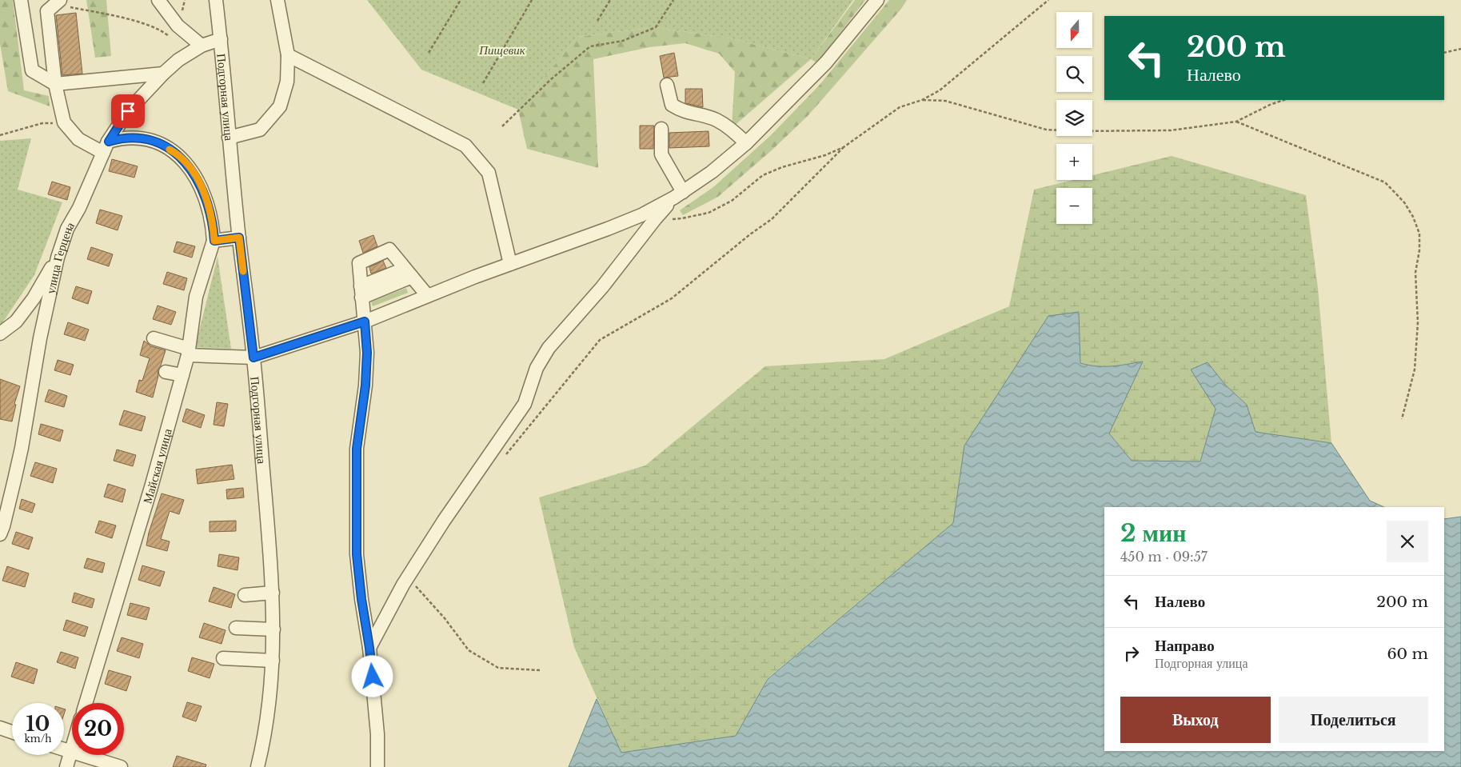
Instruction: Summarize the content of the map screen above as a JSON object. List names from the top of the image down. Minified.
{"streets":{"street":["Подгорная улица","улица Герцена","Майская улица"]},"crossings":[["Подгорная улица","улица Герцена"]],"parks":["Пищевик"],"north":"bottom","page":{"map_buttons":["+","−"],"turn":["200 m","Налево"],"heading":["2 мин","450 m · 09:57"],"list":[{"name":"Налево","value":"200 m"},{"name":"Направо","note":"Подгорная улица","value":"60 m"}],"buttons":["Выход","Поделиться"],"speed":"10 km/h","limit":"20"}}
